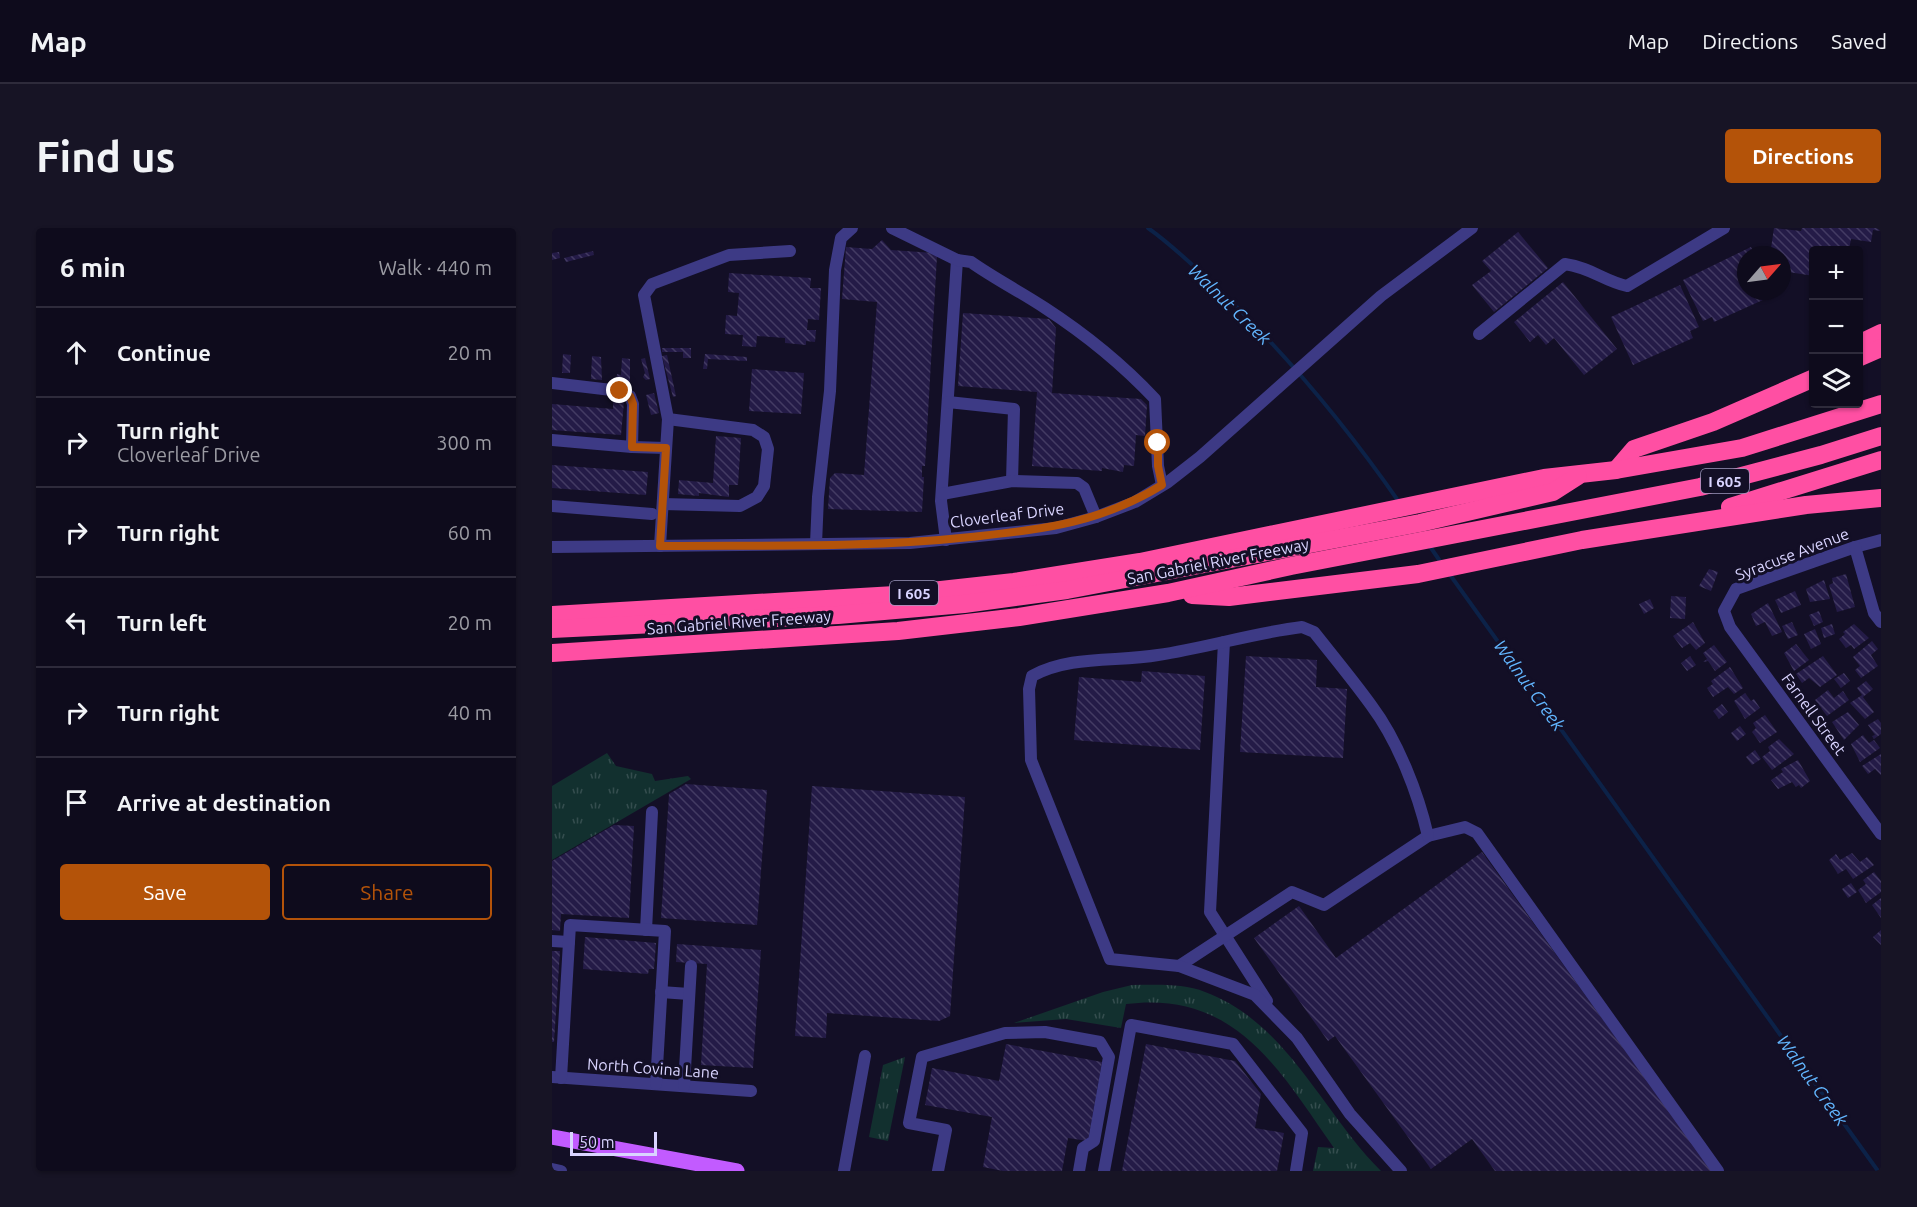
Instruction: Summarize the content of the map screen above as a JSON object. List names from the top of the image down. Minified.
{"streets":{"highway":["I 605","San Gabriel River Freeway"],"street":["Cloverleaf Drive","Syracuse Avenue","Farnell Street","North Covina Lane"]},"crossings":[["Syracuse Avenue","Farnell Street"]],"water":["Walnut Creek"],"scale_bar":"50 m","north":"top right","page":{"header":"Map","nav":["Map","Directions","Saved"],"buttons":["Directions",["Save","Share"]],"title":"Find us","heading":["6 min","Walk · 440 m"],"map_buttons":["+","−"],"list":[["Continue","20 m"],["Turn right","Cloverleaf Drive","300 m"],["Turn right","60 m"],["Turn left","20 m"],["Turn right","40 m"],"Arrive at destination"],"scale":"50 m"}}
